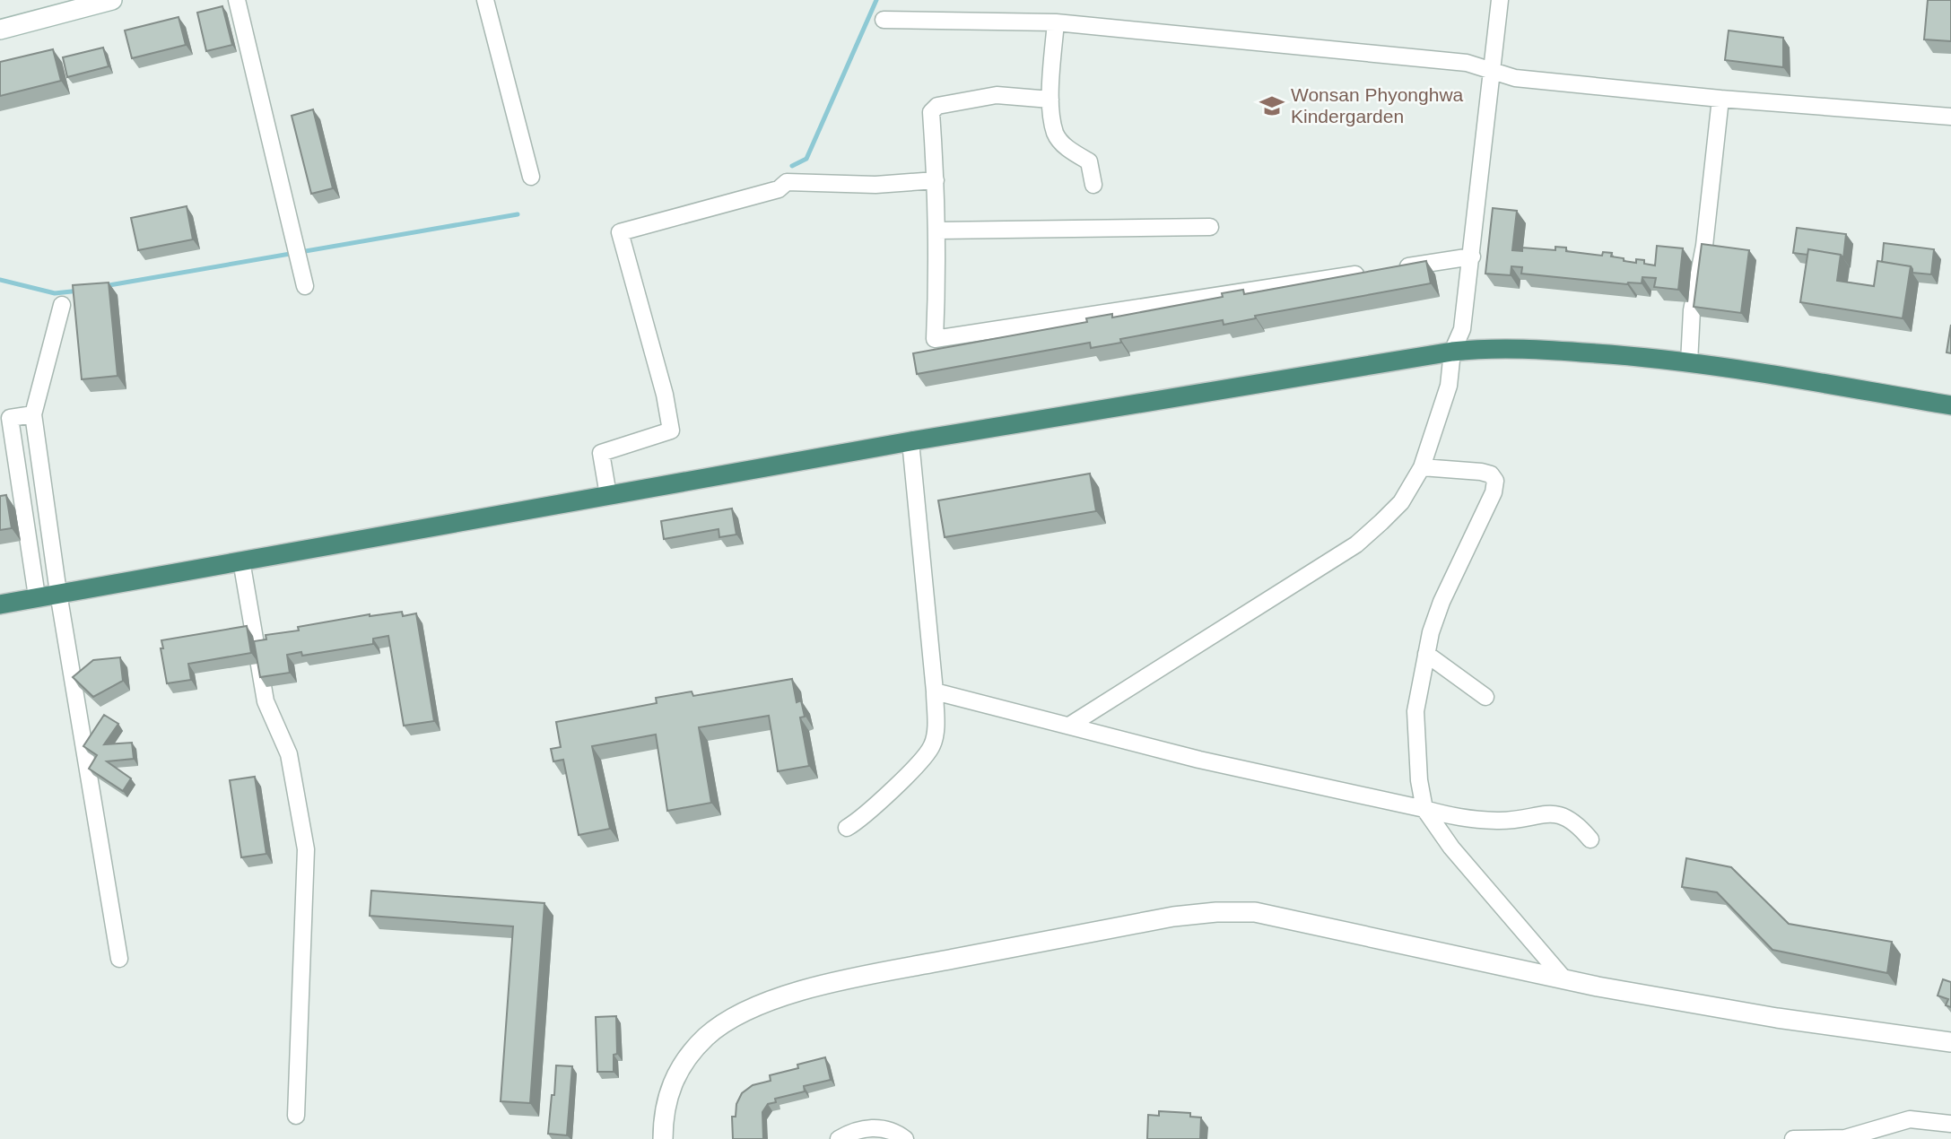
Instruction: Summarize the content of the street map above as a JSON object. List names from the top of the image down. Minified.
{"places":{"school or university":["Wonsan Phyonghwa Kindergarden"]}}
